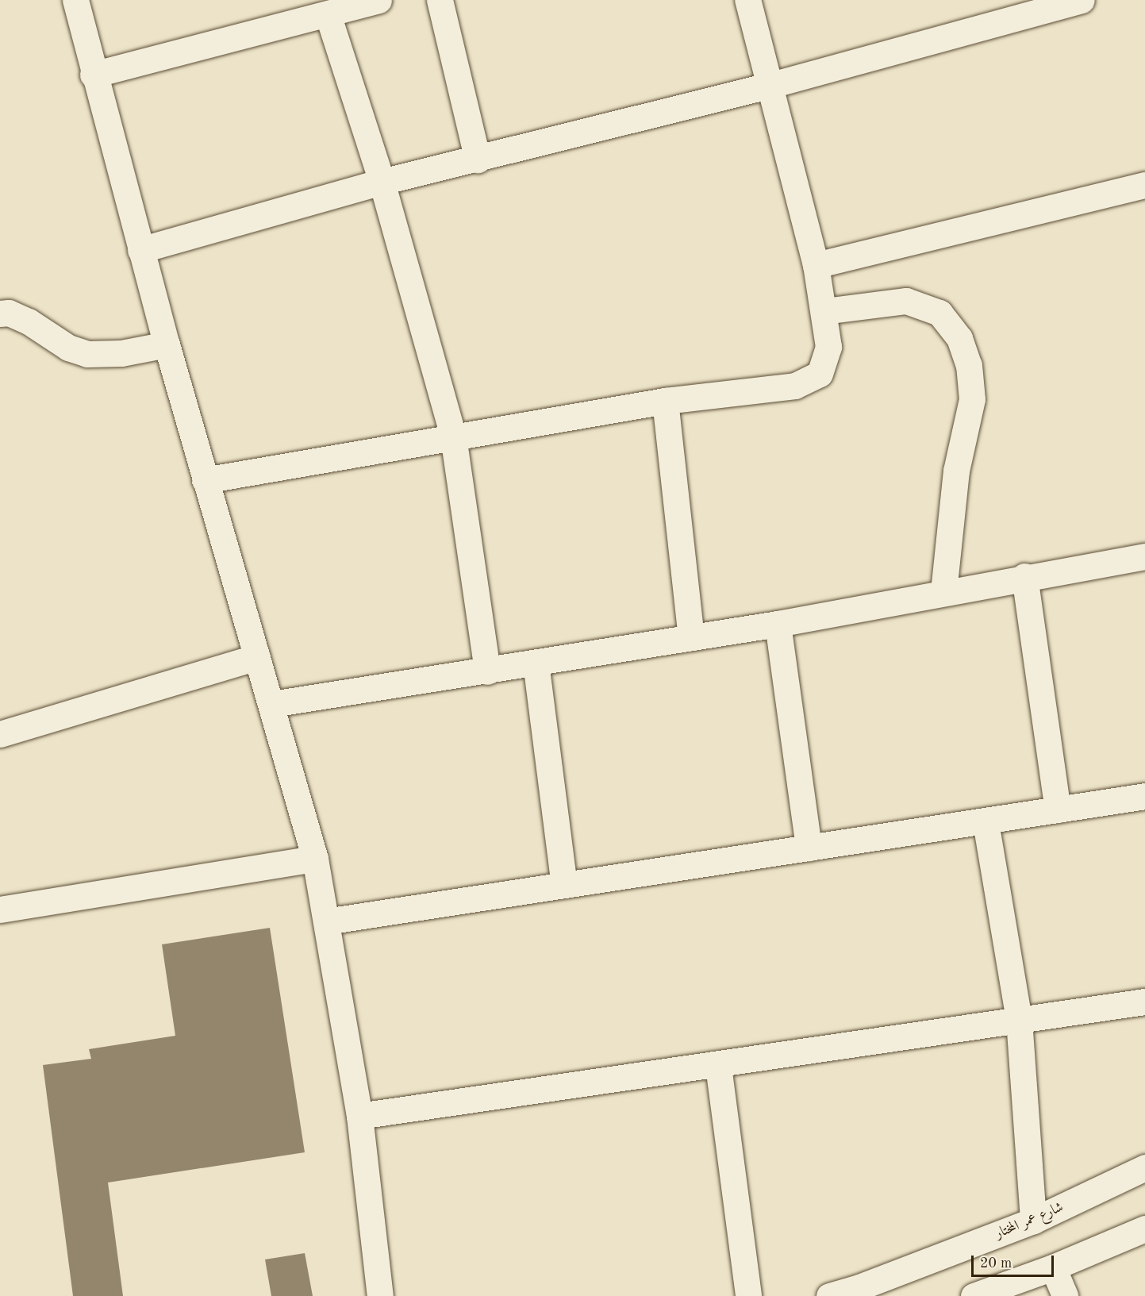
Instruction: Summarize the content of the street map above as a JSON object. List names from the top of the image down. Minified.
{"streets":{"street":["شارع عمر المختار"]},"scale_bar":"20 m"}
